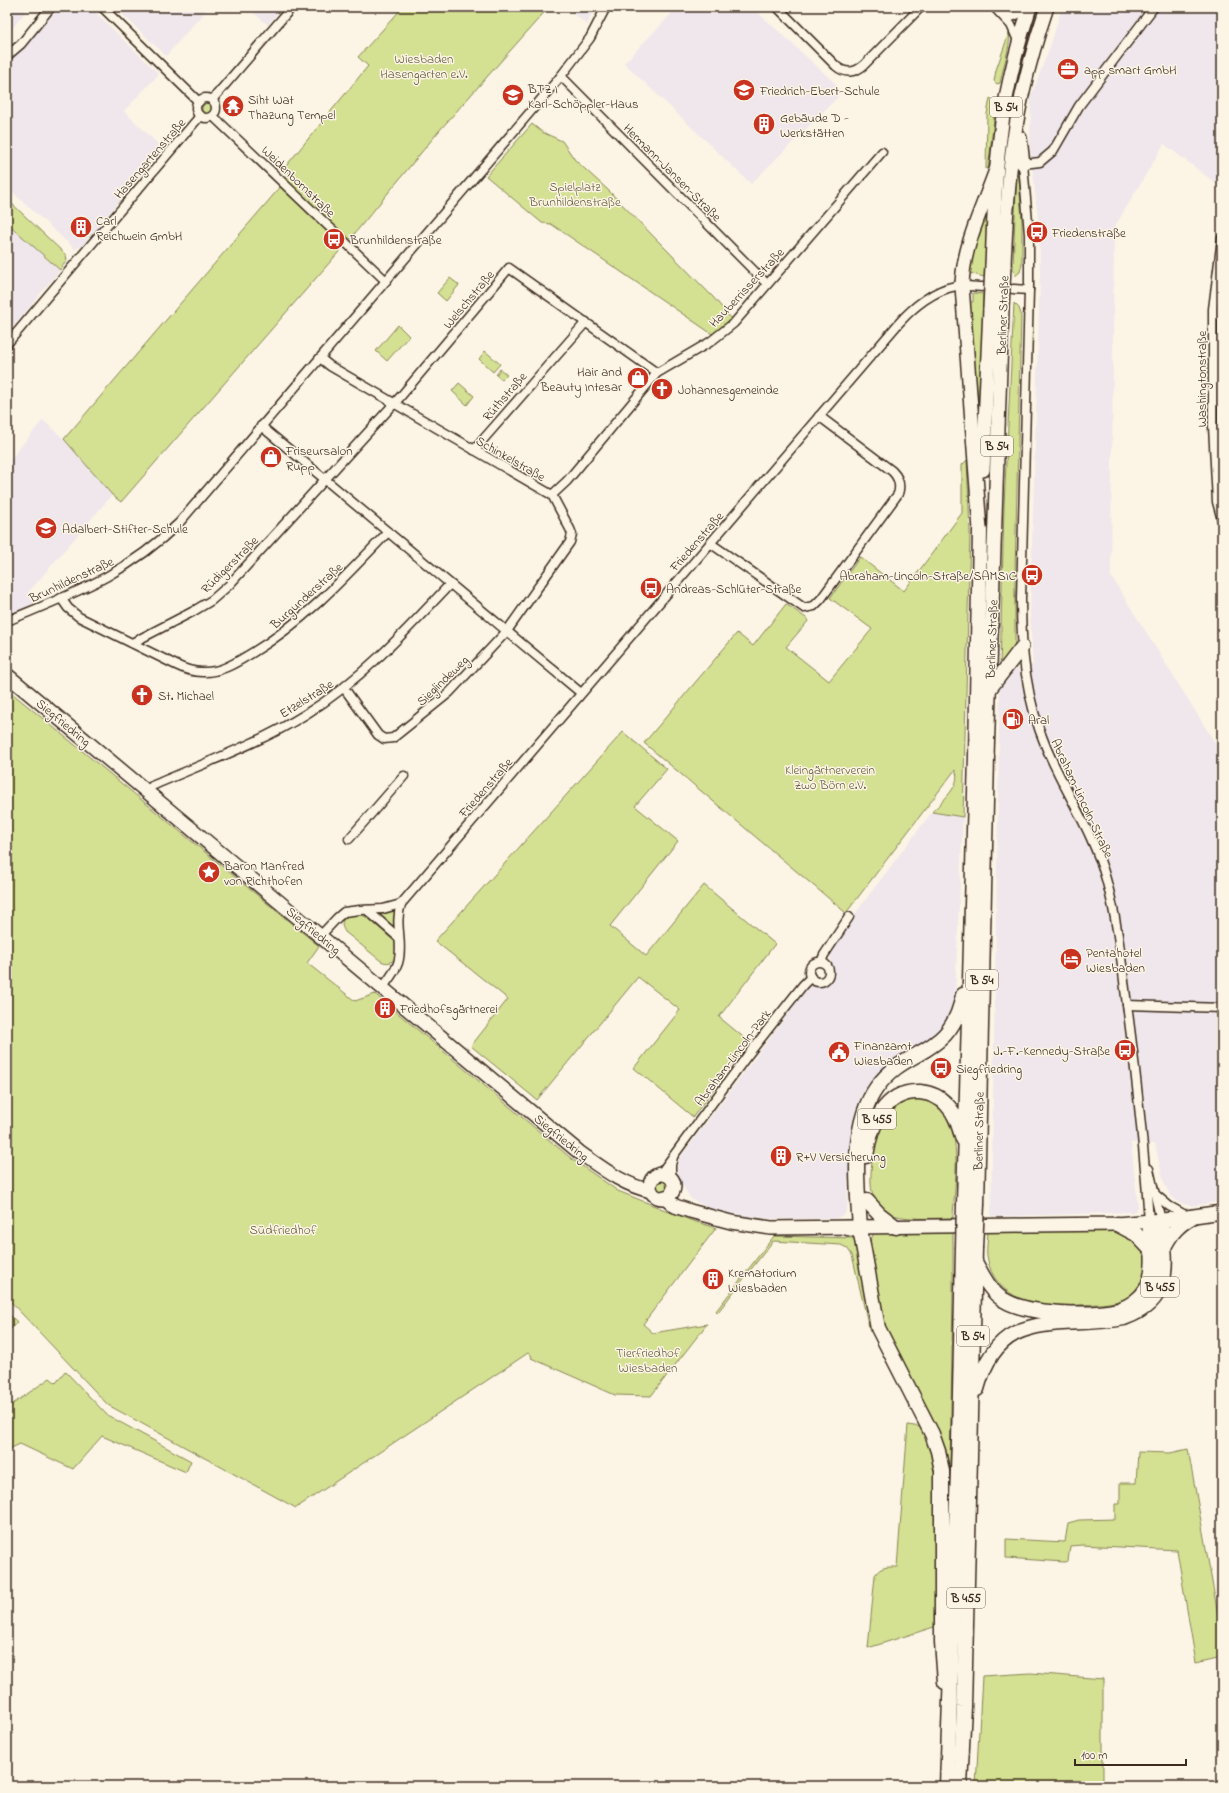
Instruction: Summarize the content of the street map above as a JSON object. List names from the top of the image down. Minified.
{"streets":{"highway":["B 54","Berliner Straße","B 455"],"main road":["Siegfriedring"],"street":["Hasengartenstraße","Hermann-Jansen-Straße","Weidenbornstraße","Hauberrisserstraße","Welschstraße","Washingtonstraße","Rüthstraße","Schinkelstraße","Friedenstraße","Rüdigerstraße","Brunhildenstraße","Burgunderstraße","Sieglindeweg","Etzelstraße","Abraham-Lincoln-Straße","Abraham-Lincoln-Park"]},"crossings":[["B 54","Berliner Straße"],["B 54","B 455"],["Hasengartenstraße","Weidenbornstraße"],["Hermann-Jansen-Straße","Hauberrisserstraße"],["Hermann-Jansen-Straße","Brunhildenstraße"],["Weidenbornstraße","Brunhildenstraße"],["Hauberrisserstraße","Welschstraße"],["Hauberrisserstraße","Schinkelstraße"],["Welschstraße","Rüthstraße"],["Welschstraße","Schinkelstraße"],["Welschstraße","Rüdigerstraße"],["Berliner Straße","B 455"],["Rüthstraße","Schinkelstraße"],["Schinkelstraße","Brunhildenstraße"],["Schinkelstraße","Sieglindeweg"],["Rüdigerstraße","Burgunderstraße"],["Brunhildenstraße","Burgunderstraße"],["Sieglindeweg","Etzelstraße"],["Etzelstraße","Siegfriedring"],["Siegfriedring","Abraham-Lincoln-Straße"],["Siegfriedring","Abraham-Lincoln-Park"]],"parks":["Wiesbaden Hasengarten e.V.","Spielplatz Brunhildenstraße","Kleingärtnerverein Zwo Börn e.V.","Südfriedhof","Tierfriedhof Wiesbaden"],"places":{"office":["app smart GmbH"],"school or university":["Friedrich-Ebert-Schule","BTZ I Karl-Schöppler-Haus","Adalbert-Stifter-Schule"],"temple":["Siht Wat Thazung Tempel"],"building":["Gebäude D - Werkstätten","Carl Reichwein GmbH","Friedhofsgärtnerei","R+V Versicherung","Krematorium Wiesbaden"],"bus stop":["Friedenstraße","Brunhildenstraße","Abraham-Lincoln-Straße/SAMSIC","Andreas-Schlüter-Straße","J.-F.-Kennedy-Straße","Siegfriedring"],"shop":["Hair and Beauty Intesar","Friseursalon Rupp"],"church":["Johannesgemeinde","St. Michael"],"fuel station":["Aral"],"place":["Baron Manfred von Richthofen"],"hotel":["Pentahotel Wiesbaden"],"public building":["Finanzamt Wiesbaden"]},"scale_bar":"100 m"}
